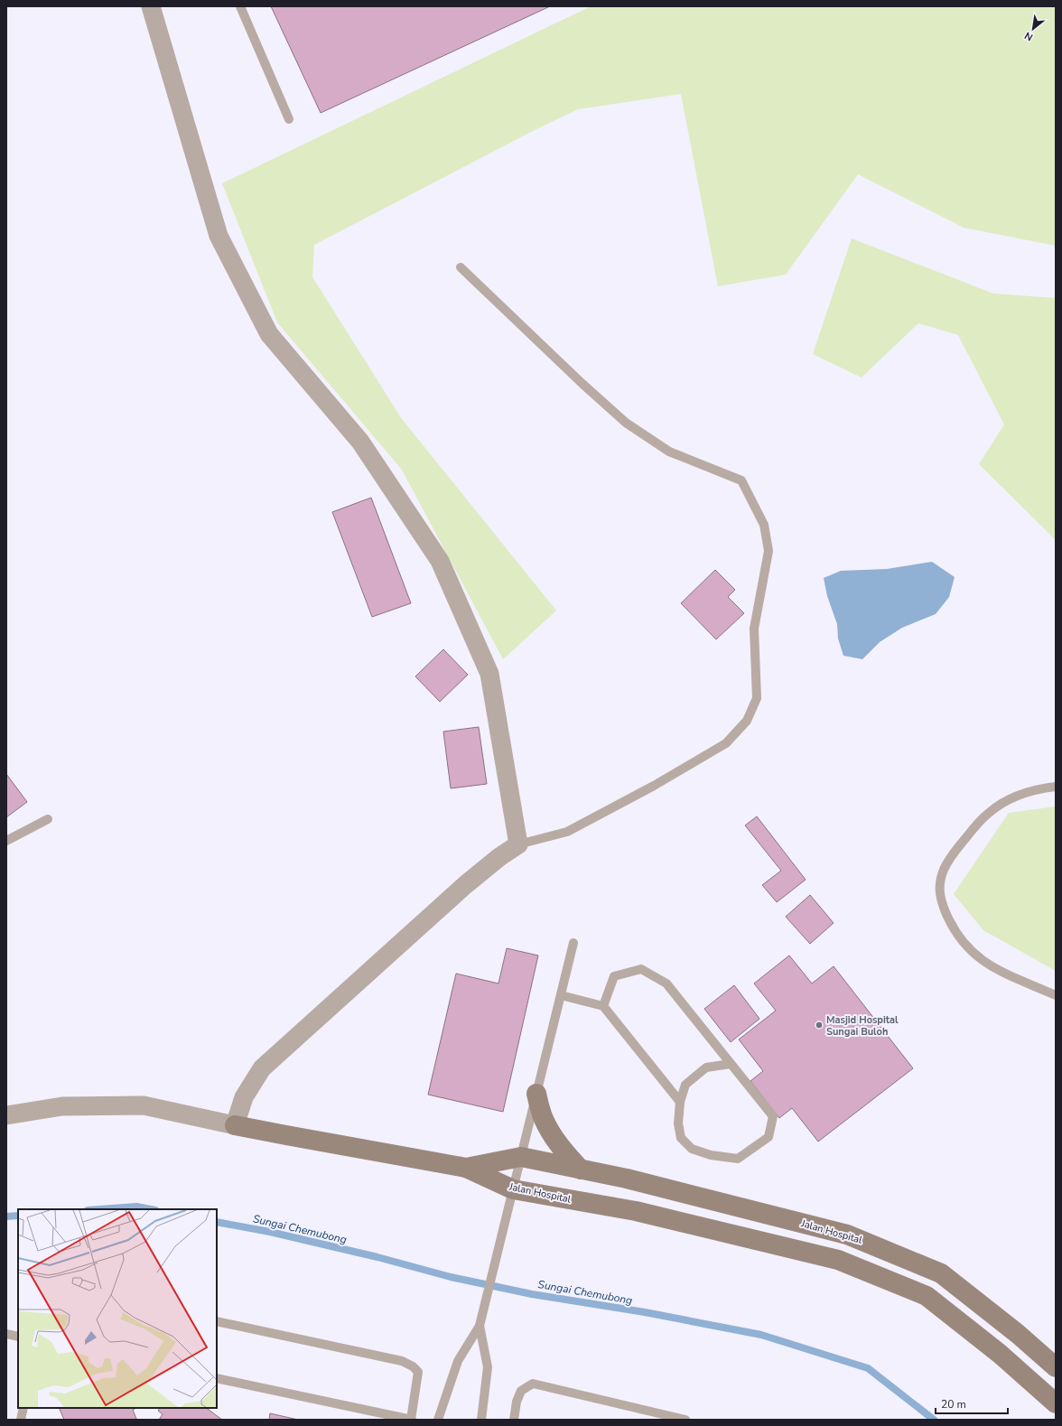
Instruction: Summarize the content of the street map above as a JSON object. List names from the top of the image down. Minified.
{"streets":{"main road":["Jalan Hospital"]},"water":["Sungai Chemubong"],"places":["Masjid Hospital Sungai Buloh"],"scale_bar":"20 m","north":"bottom left"}
